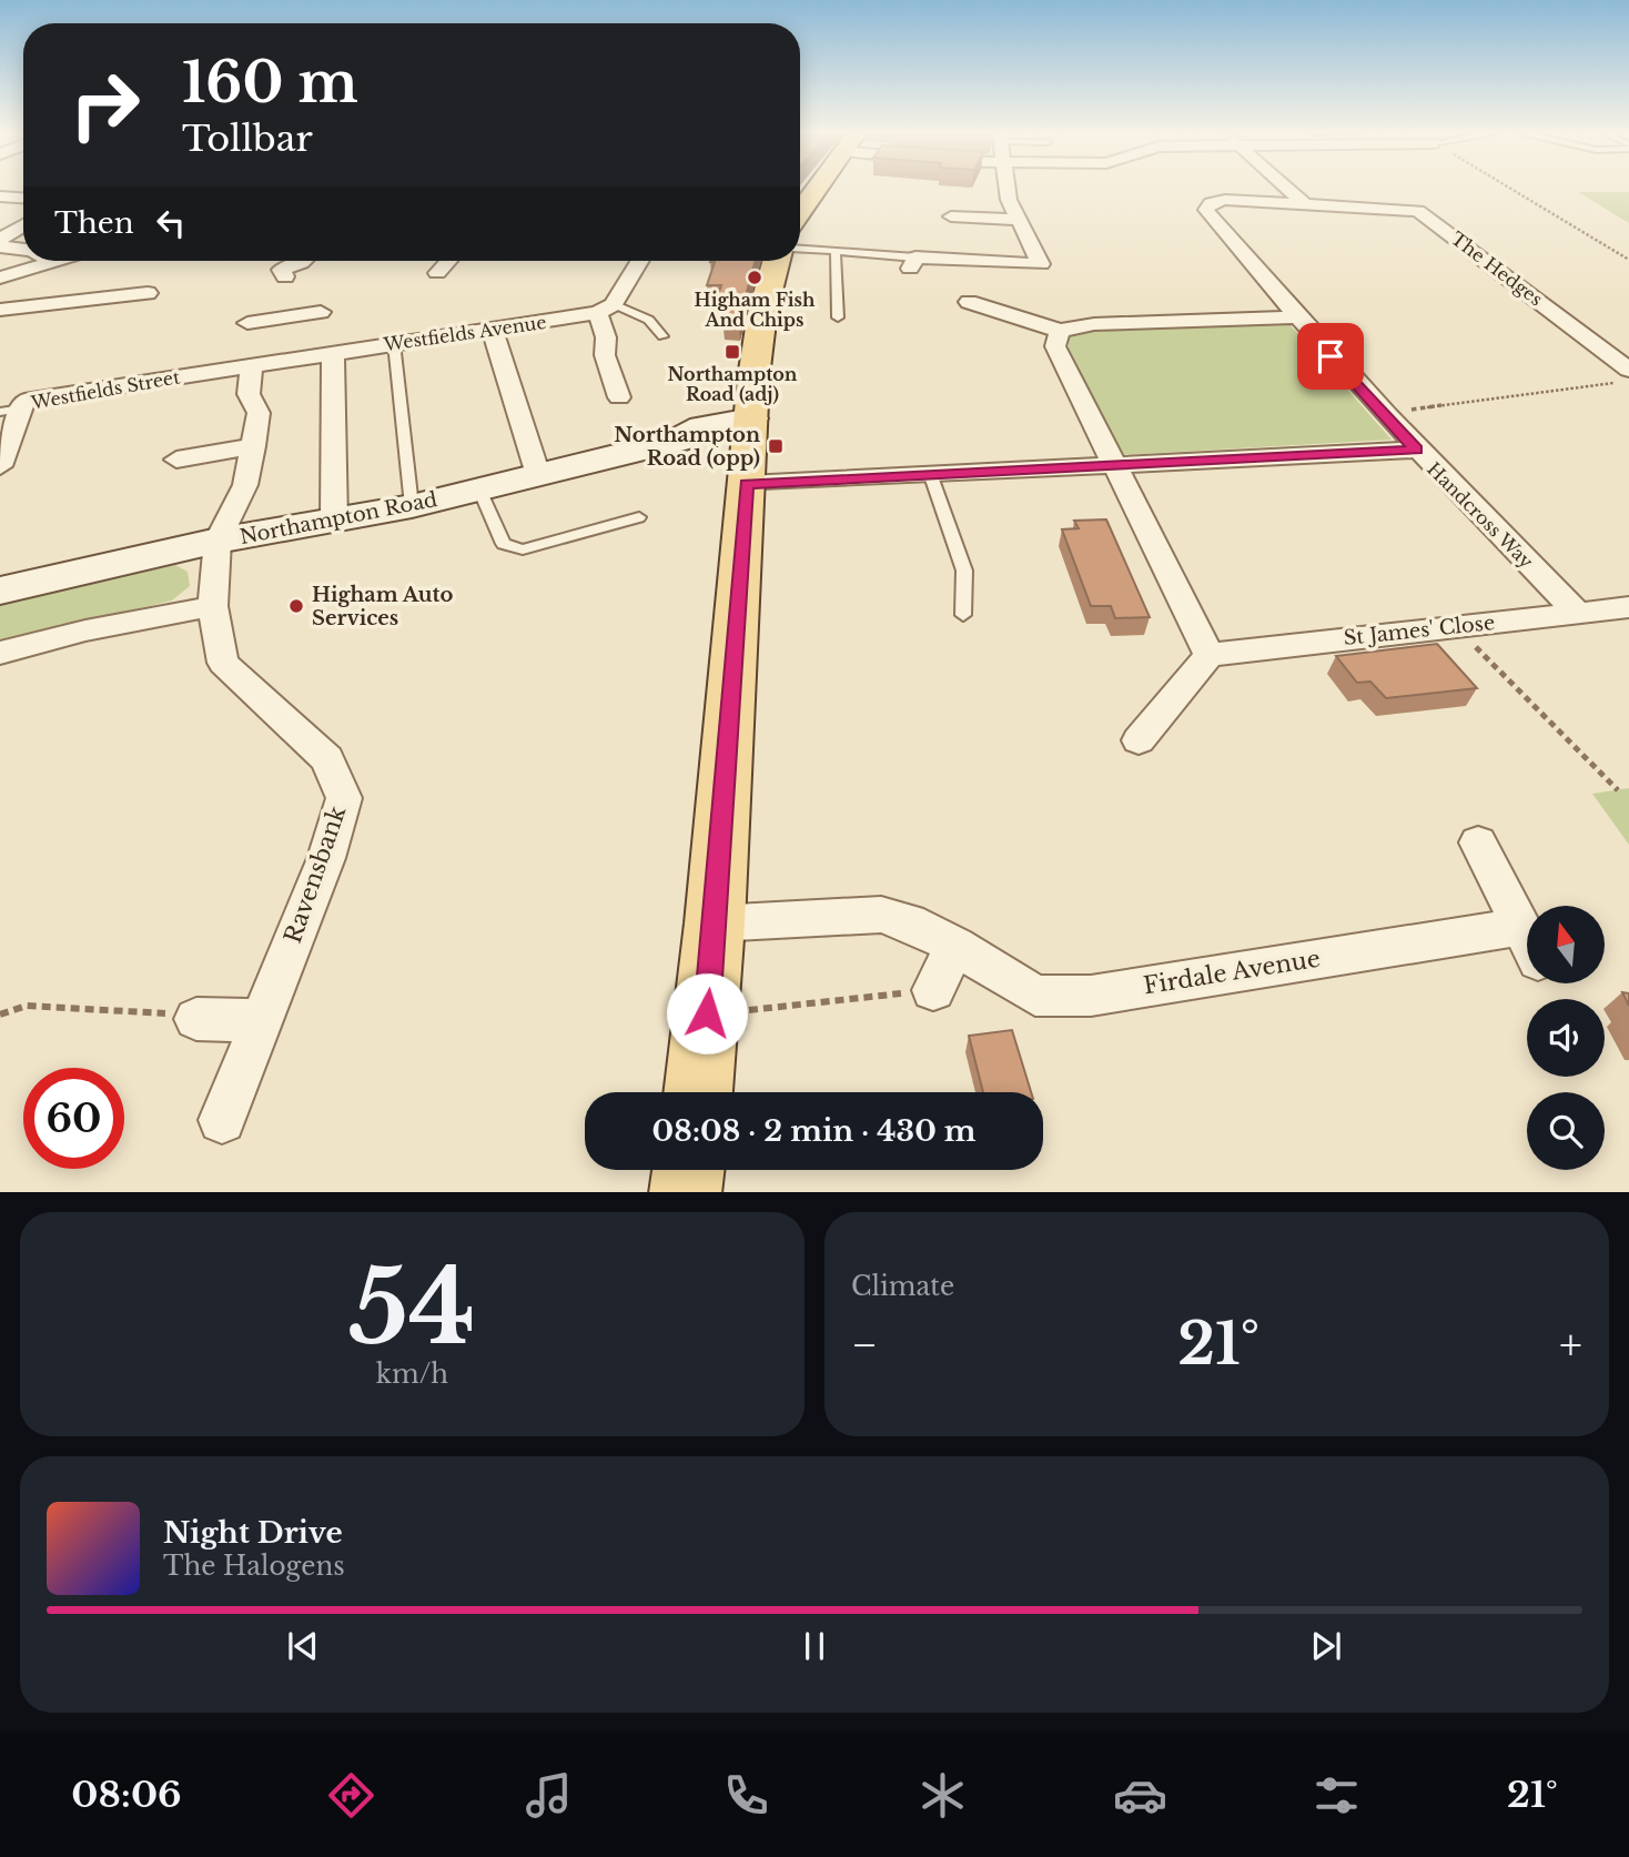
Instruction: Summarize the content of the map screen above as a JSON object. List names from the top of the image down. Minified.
{"streets":{"main road":["Northampton Road"],"street":["The Hedges","Westfields Avenue","Westfields Street","Handcross Way","St James' Close","Ravensbank","Firdale Avenue"]},"crossings":[["The Hedges","Handcross Way"],["Westfields Avenue","Westfields Street"],["Handcross Way","St James' Close"],["Northampton Road","Ravensbank"]],"places":{"other":["Higham Fish And Chips","Higham Auto Services"],"transit":["Northampton Road (adj)","Northampton Road (opp)"]},"north":"top","page":{"turn":["160 m","Tollbar"],"then":"Then","limit":"60","trip":"08:08 · 2 min · 430 m","tile":[["54","km/h"],"Climate"],"heat":["−","21°","+"],"song":["Night Drive","The Halogens"],"tabs":["08:06","21°"]}}
